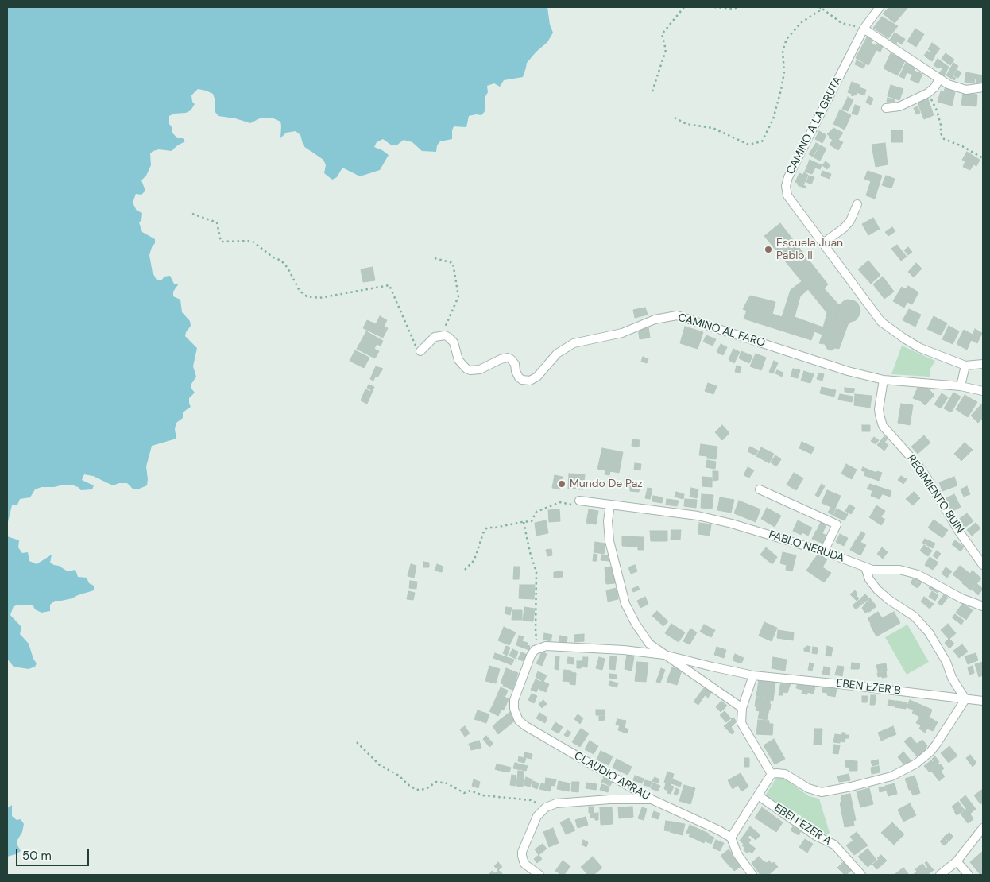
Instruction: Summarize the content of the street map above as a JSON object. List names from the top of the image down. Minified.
{"streets":{"street":["CAMINO A LA GRUTA","CAMINO AL FARO","REGIMIENTO BUIN","PABLO NERUDA","EBEN EZER B","CLAUDIO ARRAU","EBEN EZER A"]},"crossings":[["CAMINO AL FARO","REGIMIENTO BUIN"],["PABLO NERUDA","EBEN EZER B"],["EBEN EZER B","CLAUDIO ARRAU"]],"places":["Escuela Juan Pablo II","Mundo De Paz"],"scale_bar":"50 m"}
